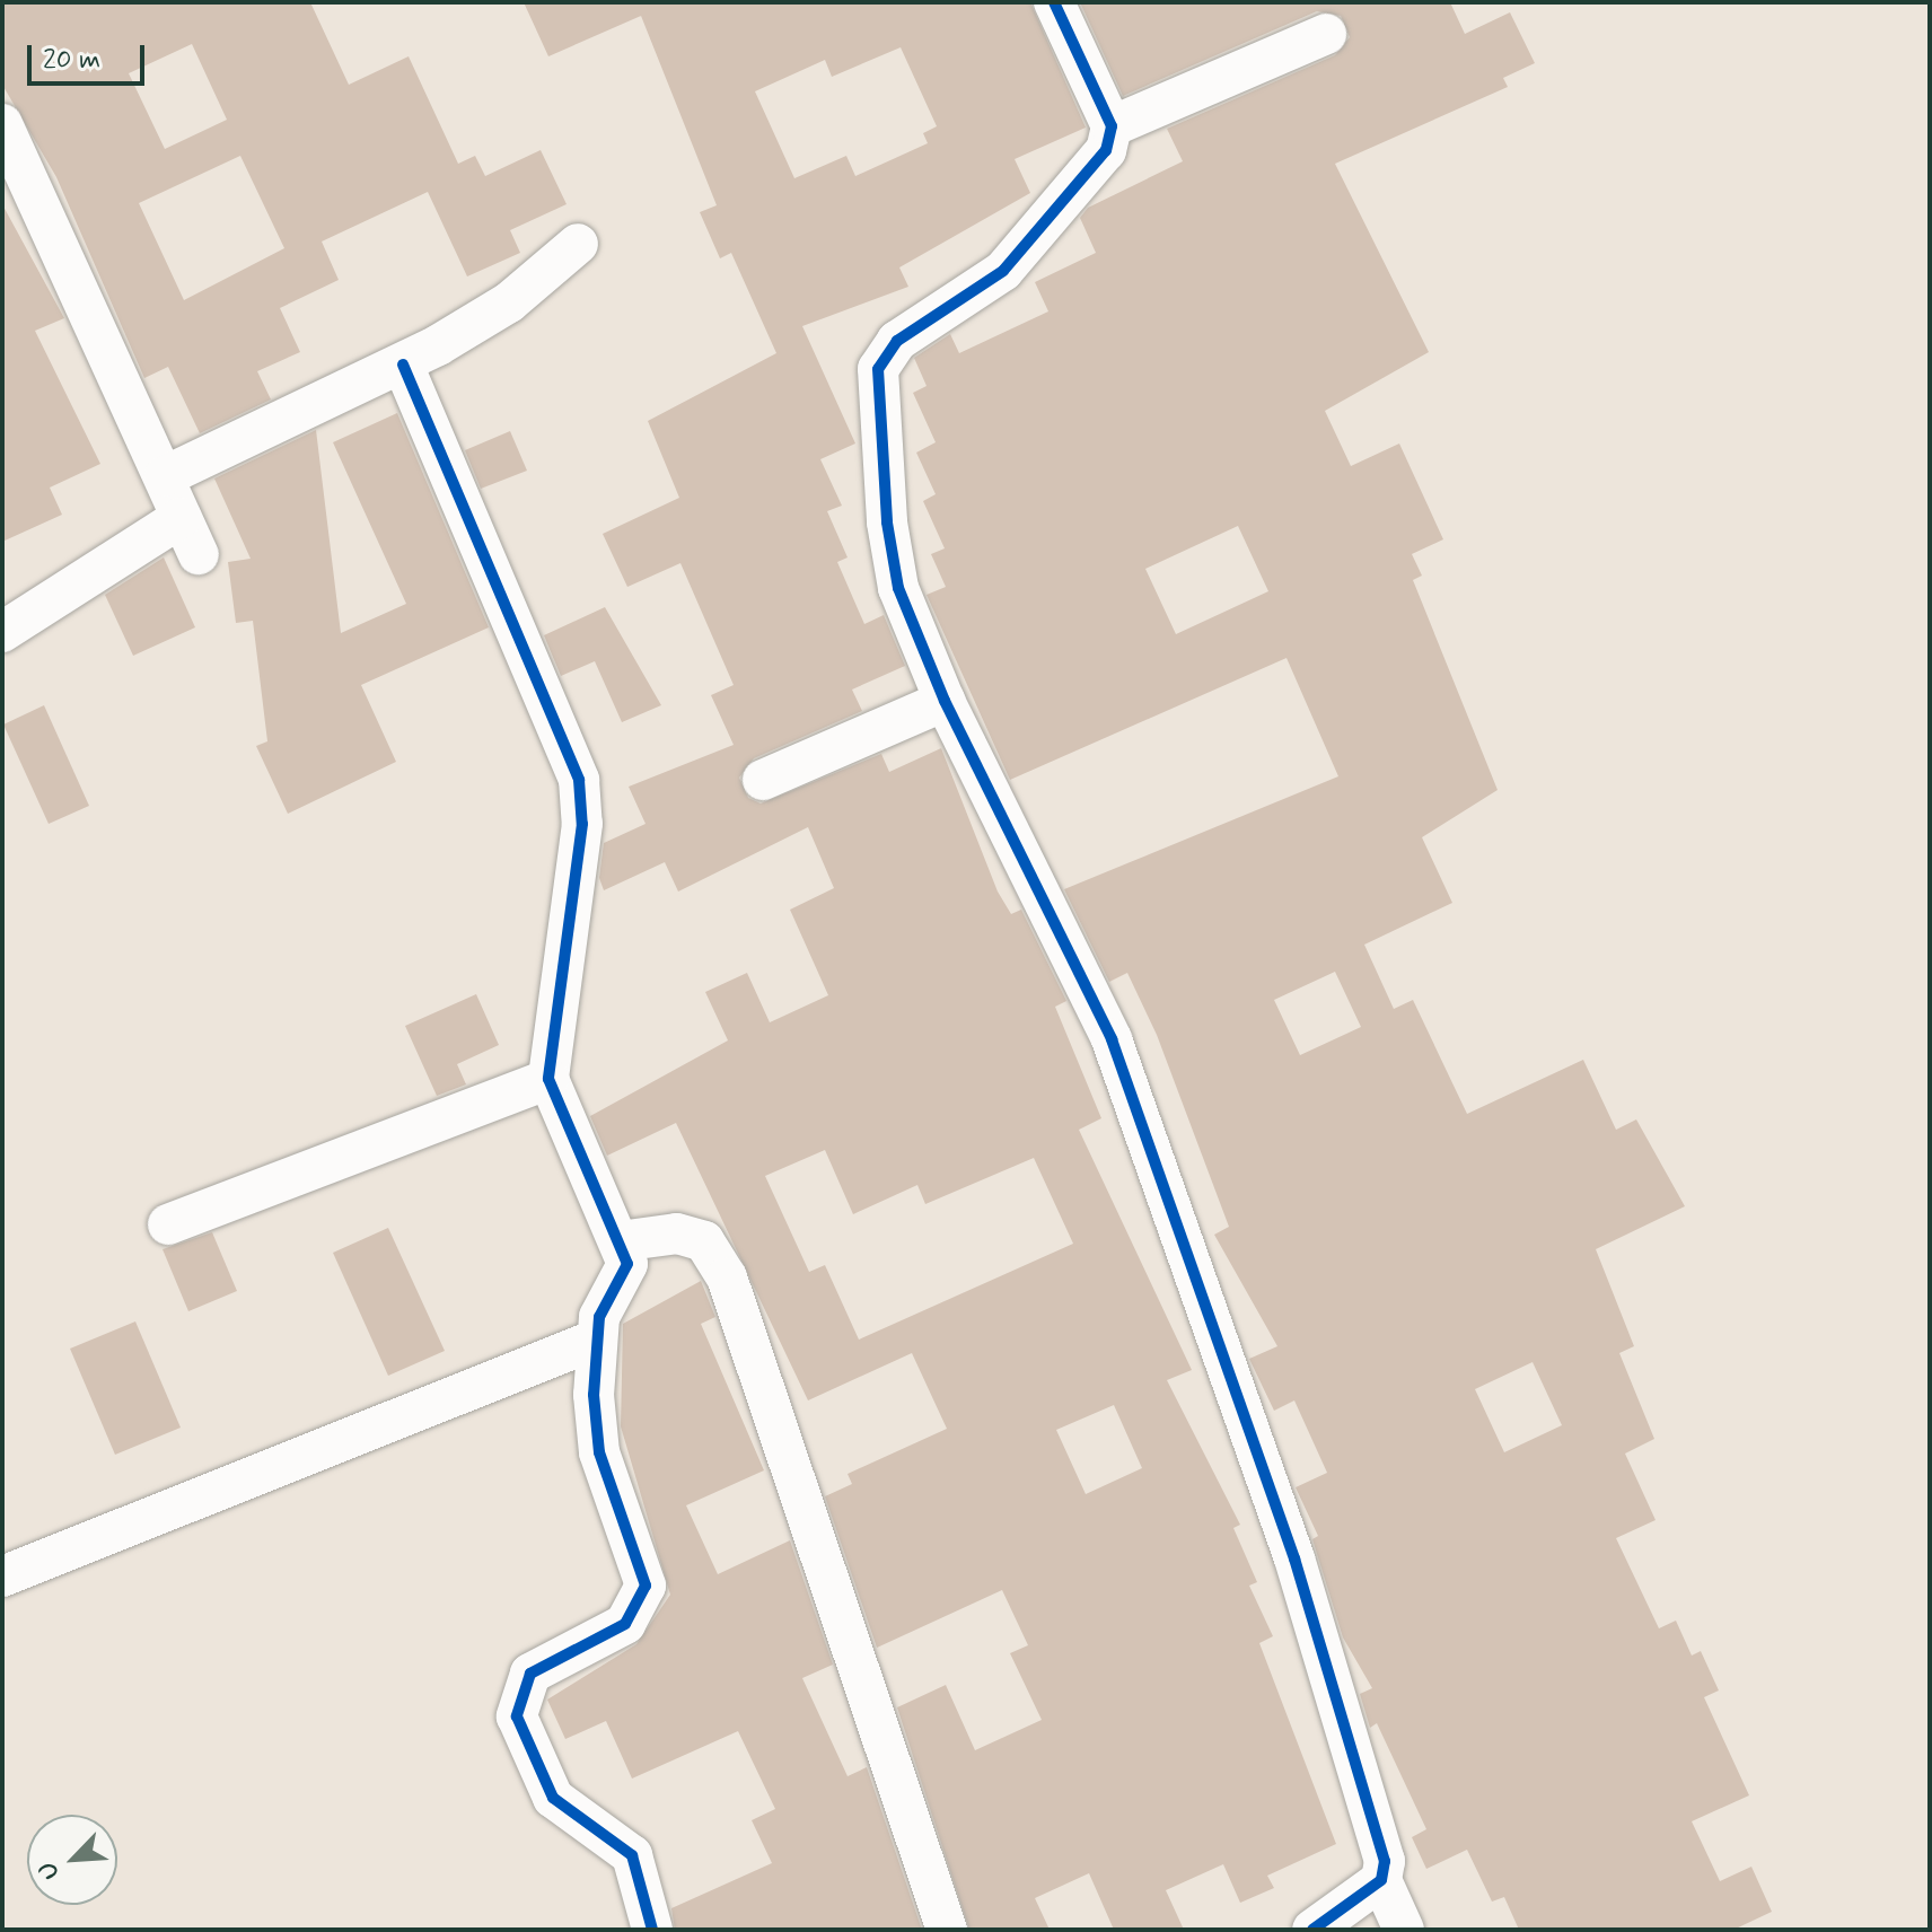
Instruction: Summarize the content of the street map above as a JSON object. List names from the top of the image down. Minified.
{"scale_bar":"20 m","north":"bottom left"}
